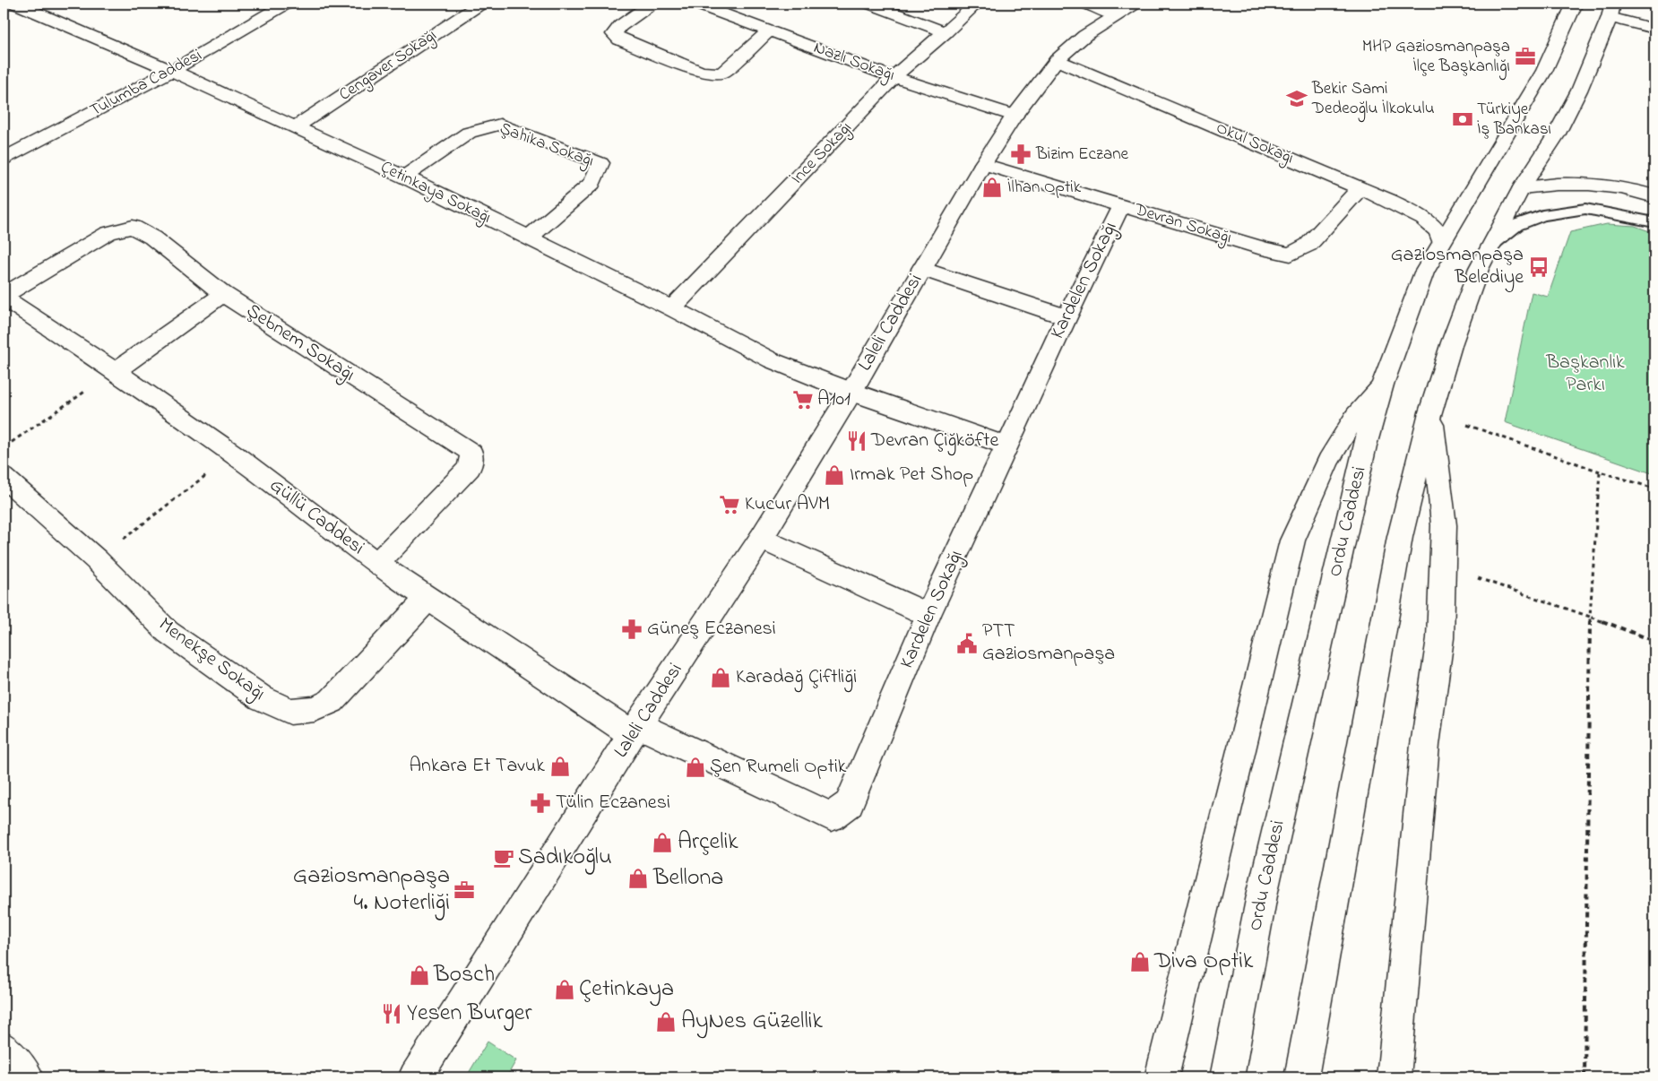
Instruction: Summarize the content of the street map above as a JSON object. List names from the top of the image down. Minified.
{"streets":{"street":["Nazlı Sokağı","Cengaver Sokağı","Tulumba Caddesi","Okul Sokağı","Şahika Sokağı","İnce Sokağı","Çetinkaya Sokağı","Devran Sokağı","Kardelen Sokağı","Laleli Caddesi","Şebnem Sokağı","Güllü Caddesi","Ordu Caddesi","Menekşe Sokağı"]},"crossings":[["Nazlı Sokağı","İnce Sokağı"],["Nazlı Sokağı","Laleli Caddesi"],["Cengaver Sokağı","Çetinkaya Sokağı"],["Tulumba Caddesi","Çetinkaya Sokağı"],["Okul Sokağı","Devran Sokağı"],["Okul Sokağı","Laleli Caddesi"],["Okul Sokağı","Ordu Caddesi"],["Şahika Sokağı","Çetinkaya Sokağı"],["İnce Sokağı","Çetinkaya Sokağı"],["Çetinkaya Sokağı","Kardelen Sokağı"],["Çetinkaya Sokağı","Laleli Caddesi"],["Devran Sokağı","Kardelen Sokağı"],["Devran Sokağı","Laleli Caddesi"],["Kardelen Sokağı","Laleli Caddesi"],["Kardelen Sokağı","Güllü Caddesi"],["Laleli Caddesi","Güllü Caddesi"],["Şebnem Sokağı","Güllü Caddesi"],["Güllü Caddesi","Menekşe Sokağı"]],"parks":["Başkanlık Parkı"],"places":{"office":["MHP Gaziosmanpaşa İlçe Başkanlığı","Gaziosmanpaşa 4. Noterliği"],"school or university":["Bekir Sami Dedeoğlu İlkokulu"],"bank":["Türkiye İş Bankası"],"pharmacy":["Bizim Eczane","Güneş Eczanesi","Tülin Eczanesi"],"shop":["İlhan Optik","Irmak Pet Shop","Karadağ Çiftliği","Ankara Et Tavuk","Şen Rumeli Optik","Arçelik","Bellona","Diva Optik","Bosch","Çetinkaya","AyNes Güzellik"],"bus stop":["Gaziosmanpaşa Belediye"],"supermarket":["A101","Kucur AVM"],"restaurant":["Devran Çiğköfte","Yesen Burger"],"public building":["PTT Gaziosmanpaşa"],"cafe":["Sadıkoğlu"]}}
